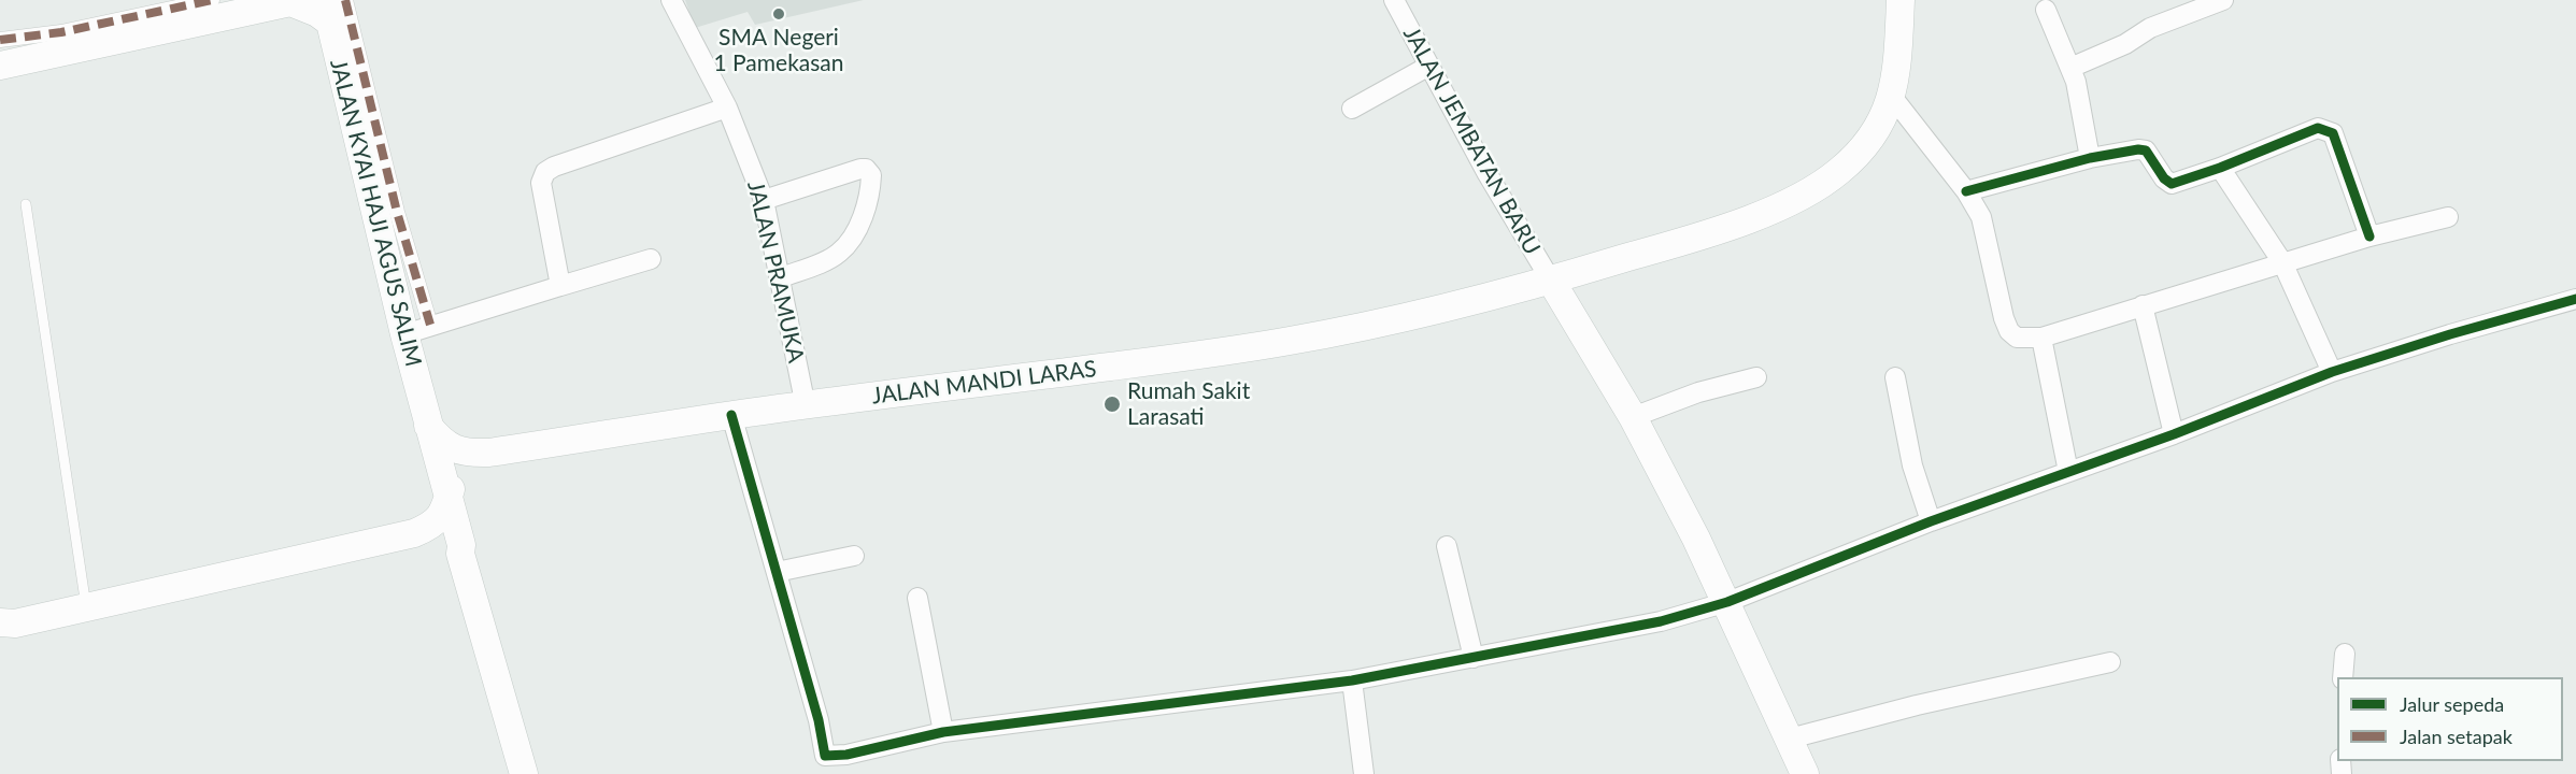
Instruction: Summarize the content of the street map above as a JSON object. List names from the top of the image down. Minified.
{"streets":{"main road":["JALAN KYAI HAJI AGUS SALIM","JALAN MANDI LARAS"],"street":["JALAN JEMBATAN BARU","JALAN PRAMUKA"]},"crossings":[["JALAN JEMBATAN BARU","JALAN MANDI LARAS"],["JALAN PRAMUKA","JALAN MANDI LARAS"]],"places":["SMA Negeri 1 Pamekasan","Rumah Sakit Larasati"],"legend":["Jalur sepeda","Jalan setapak"]}
